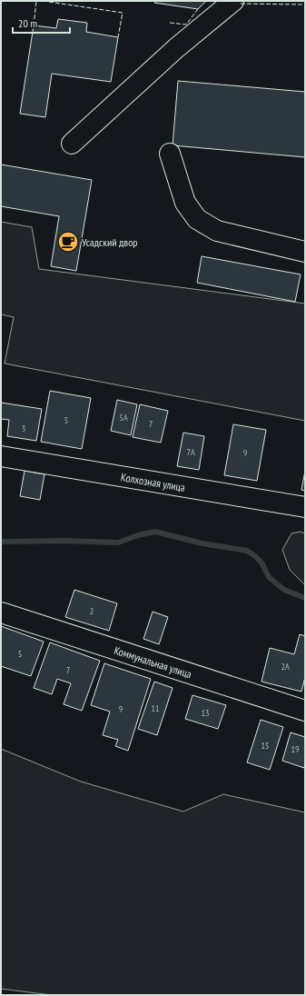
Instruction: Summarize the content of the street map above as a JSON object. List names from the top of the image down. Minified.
{"streets":{"street":["Колхозная улица","Коммунальная улица"]},"places":{"cafe":["Усадский двор"]},"house_numbers":["5А","5","7","3","7А","9","2","5","2А","7","11","9","13","15","19"],"scale_bar":"20 m"}
